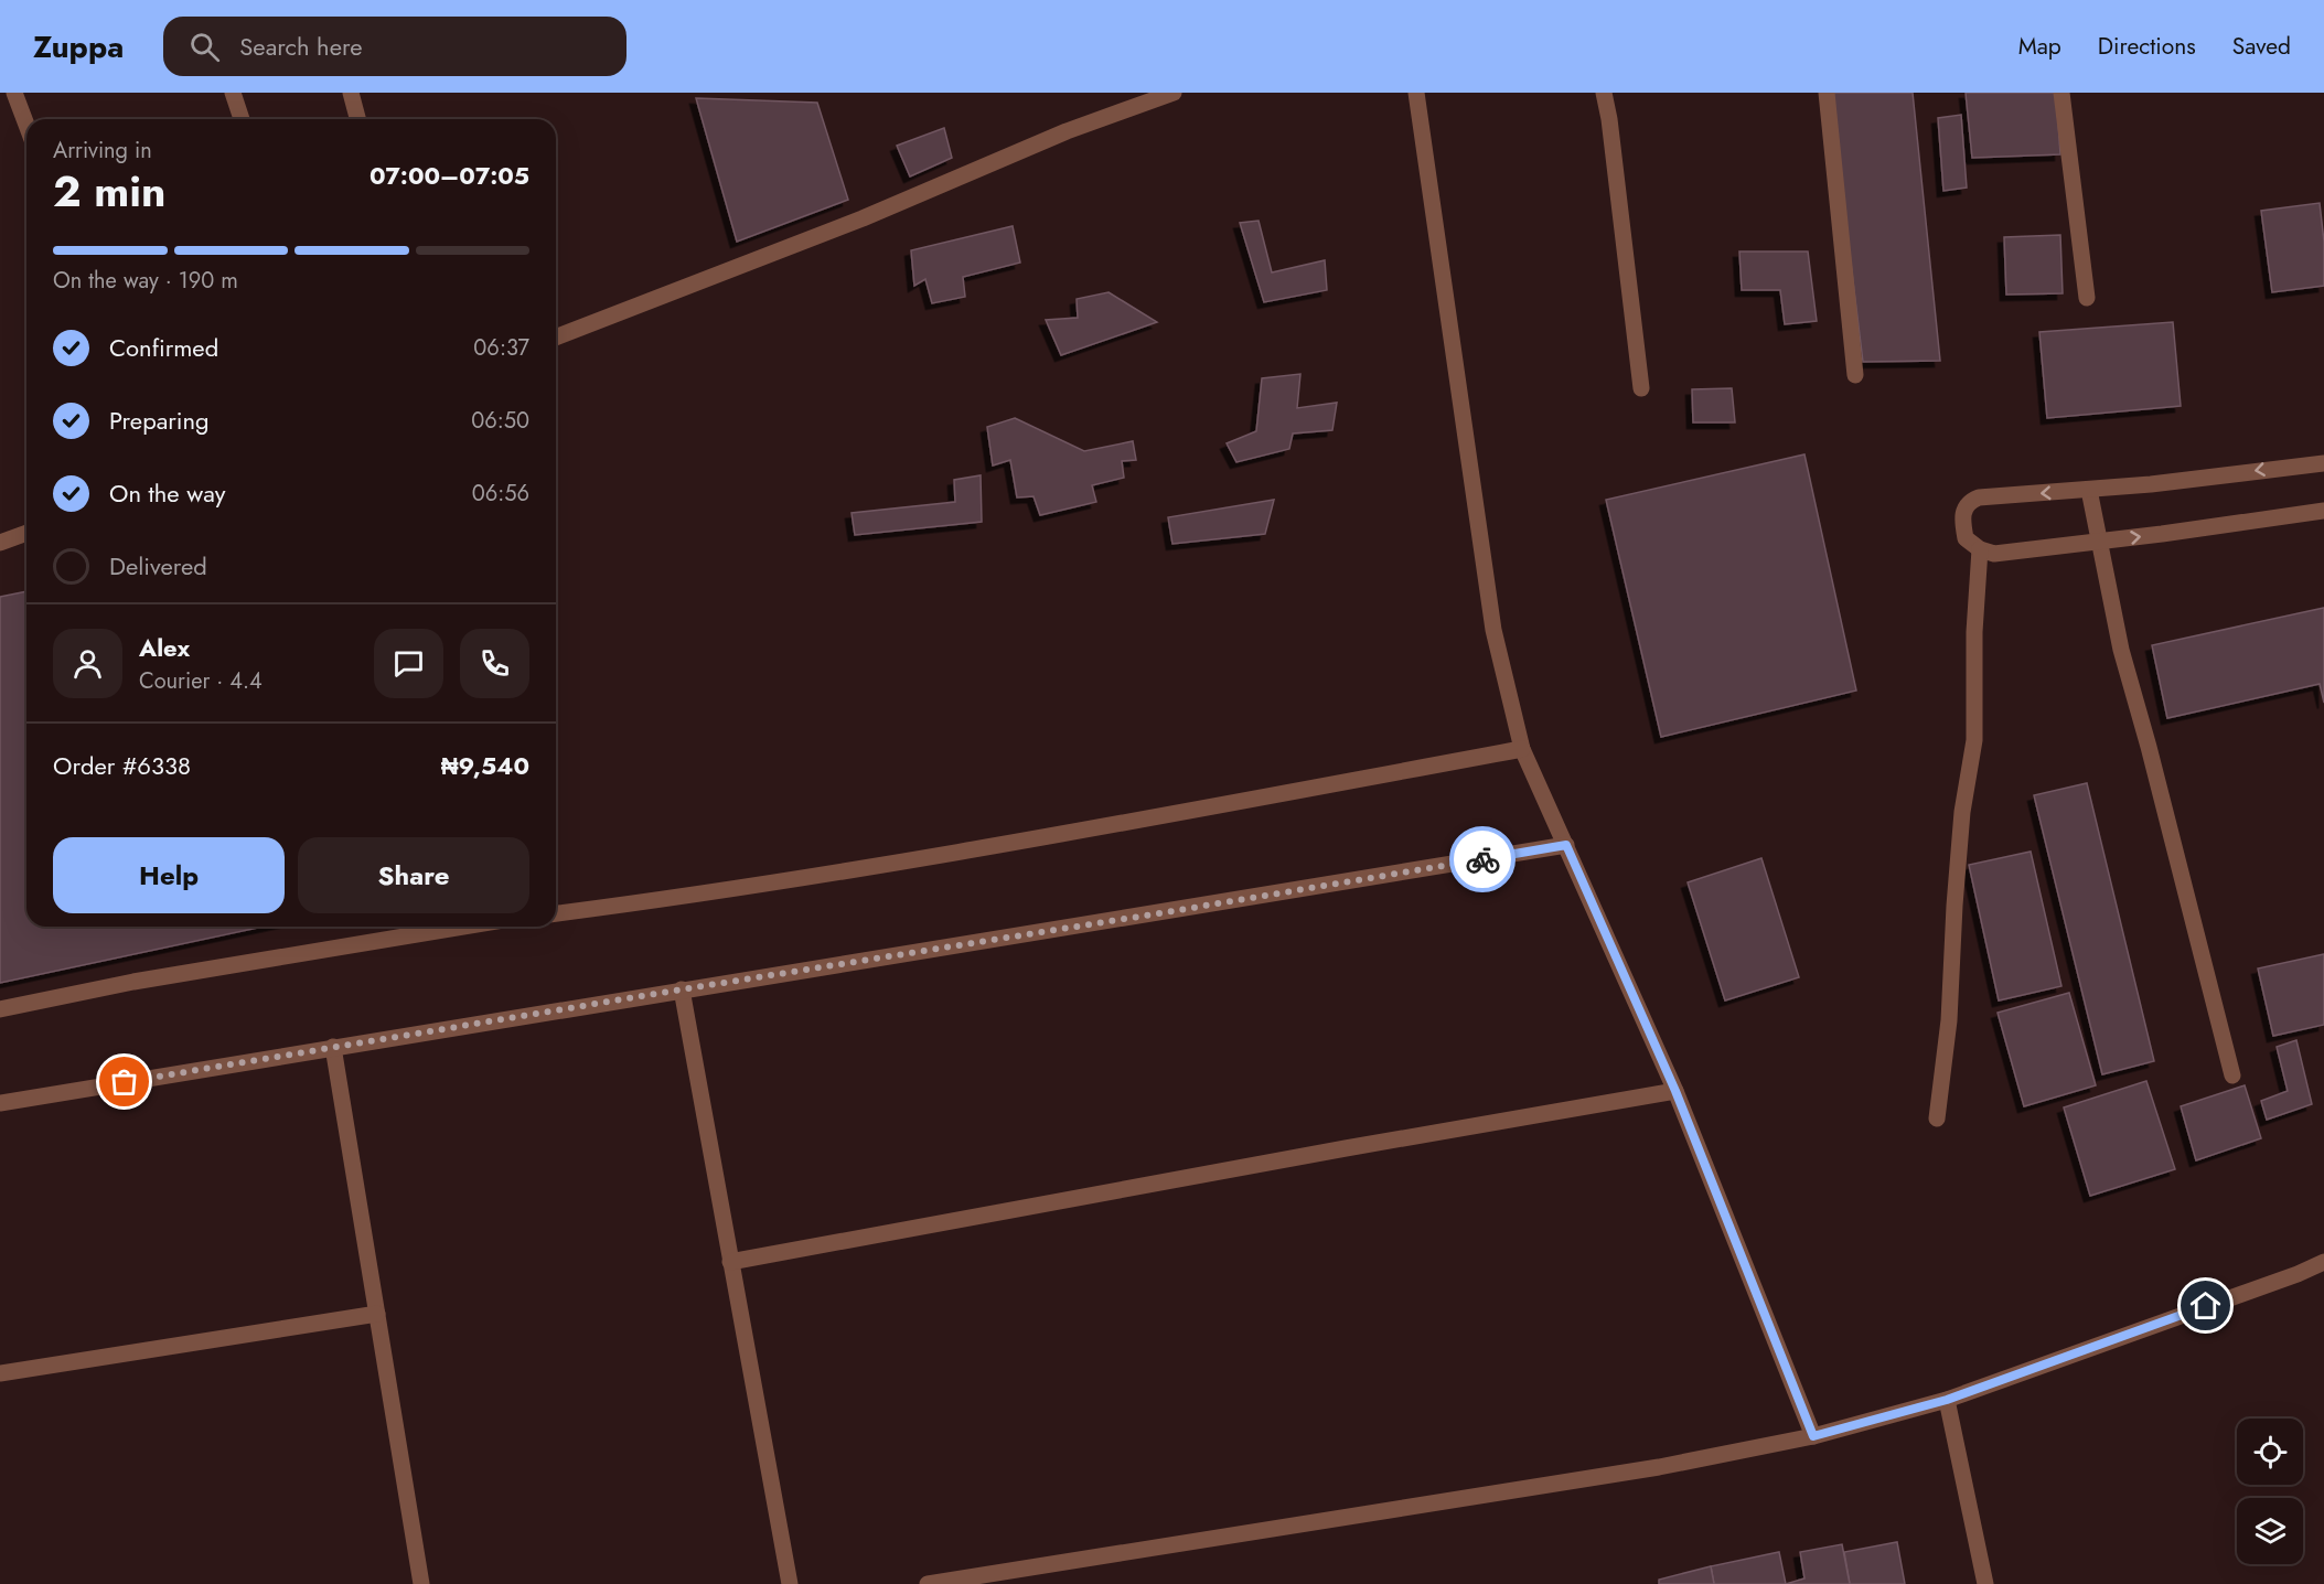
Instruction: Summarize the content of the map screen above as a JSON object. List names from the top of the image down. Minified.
{"page":{"header":"Zuppa","search":"Search here","nav":["Map","Directions","Saved"],"heading":["2 min","Arriving in","07:00–07:05"],"panel":["Alex","Courier · 4.4","Order #6338","₦9,540"],"bar":"On the way · 190 m","list":[["Confirmed","06:37"],["Preparing","06:50"],["On the way","06:56"],"Delivered"],"buttons":["Help","Share"]}}
